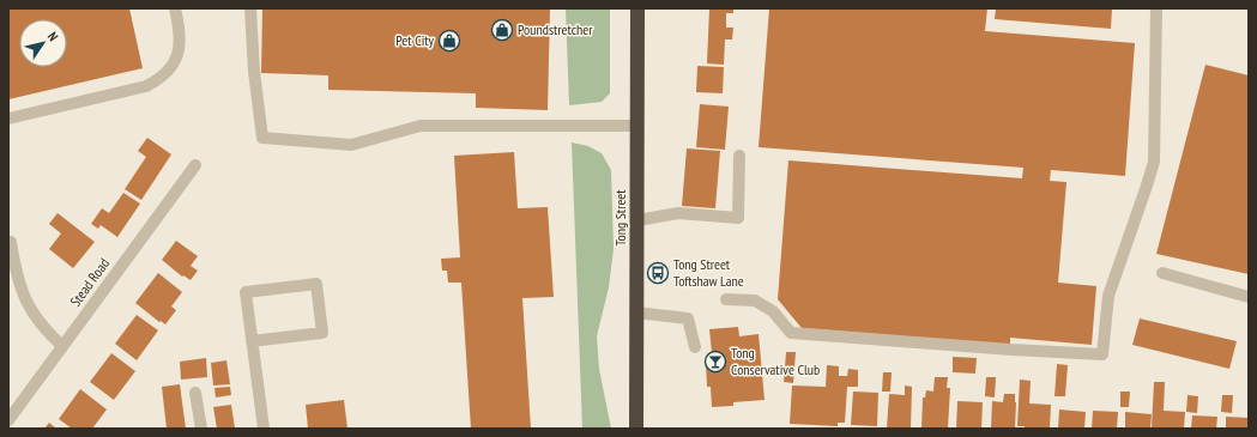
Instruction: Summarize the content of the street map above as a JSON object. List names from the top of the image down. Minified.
{"streets":{"highway":["Tong Street"],"street":["Stead Road"]},"places":{"shop":["Poundstretcher","Pet City"],"bus stop":["Tong Street Toftshaw Lane"],"bar":["Tong Conservative Club"]},"north":"top right"}
